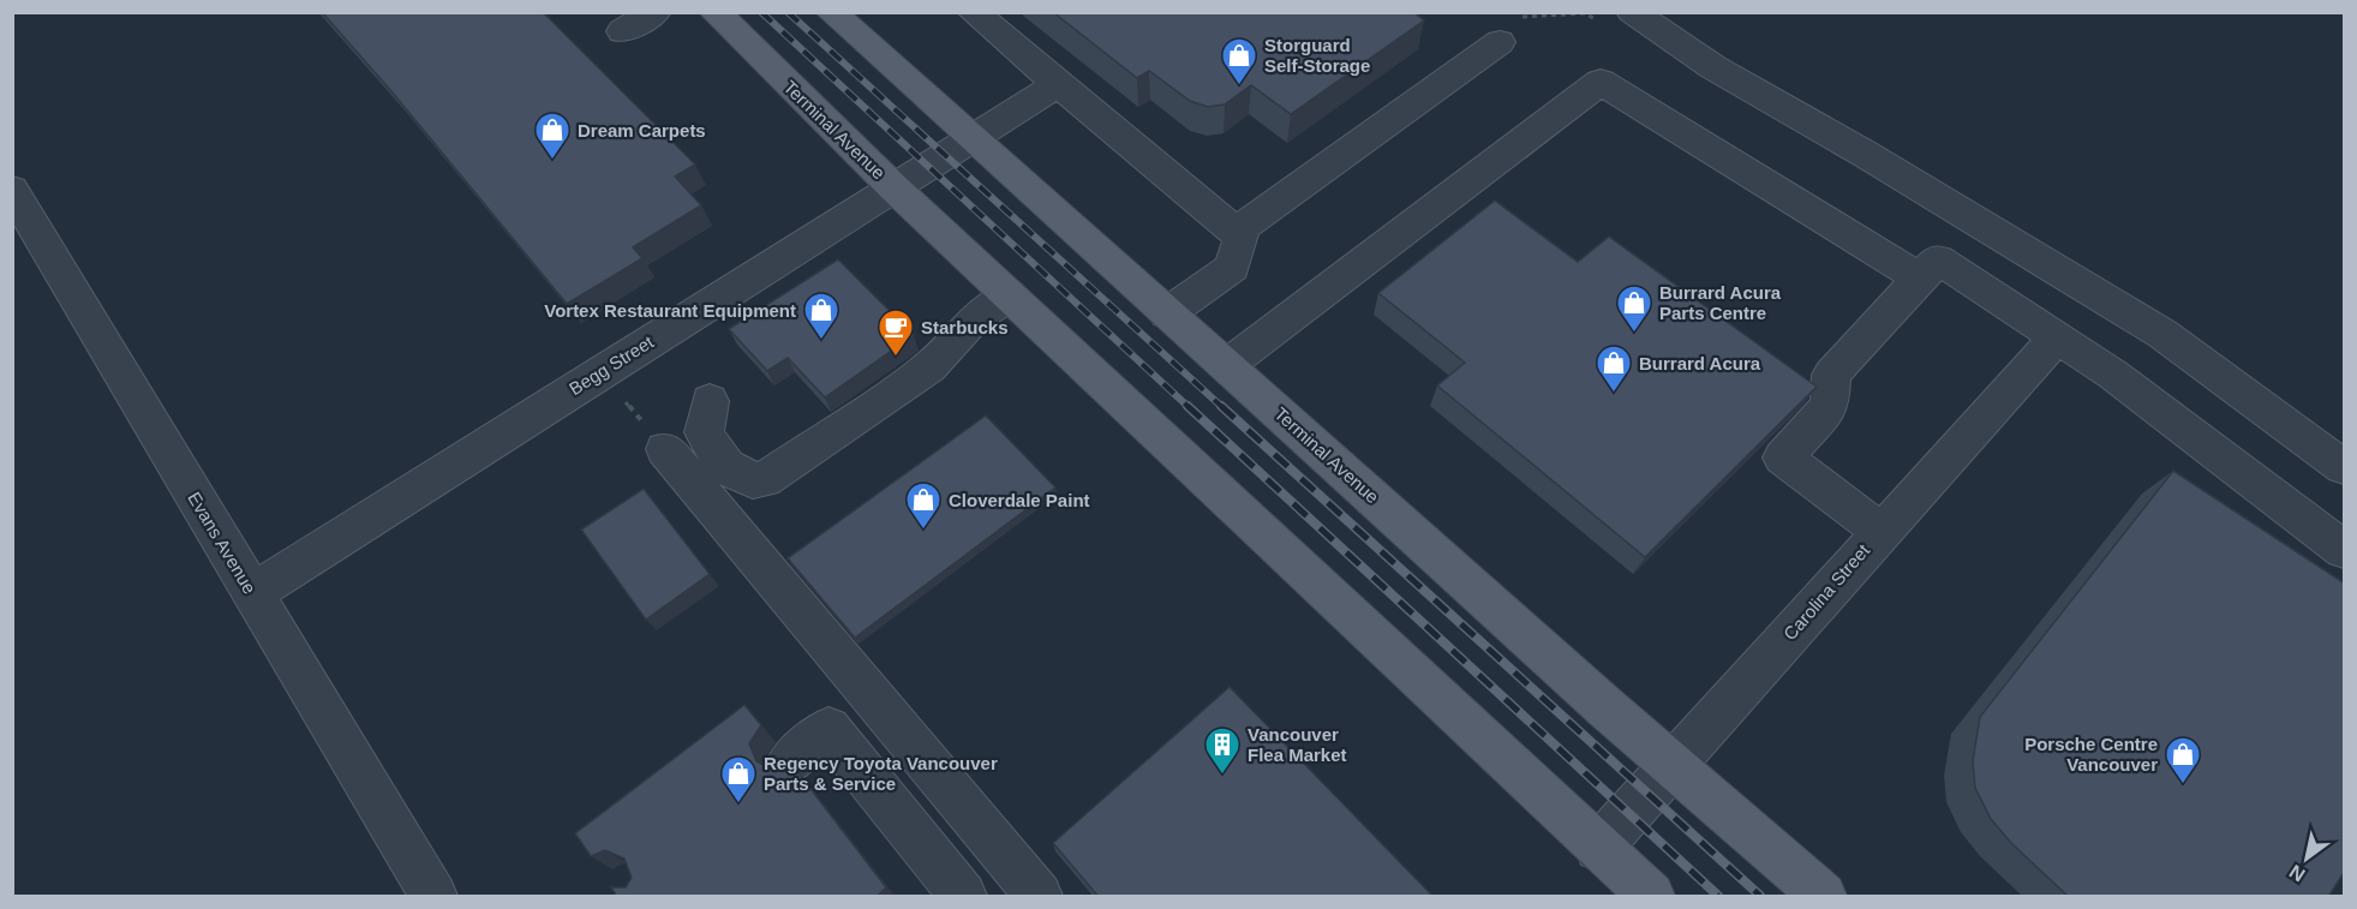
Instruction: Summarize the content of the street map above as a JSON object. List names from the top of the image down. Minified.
{"streets":{"main road":["Terminal Avenue"],"street":["Begg Street","Evans Avenue","Carolina Street"]},"crossings":[["Terminal Avenue","Begg Street"],["Terminal Avenue","Carolina Street"],["Begg Street","Evans Avenue"]],"places":{"shop":["Storguard Self-Storage","Dream Carpets","Burrard Acura Parts Centre","Vortex Restaurant Equipment","Burrard Acura","Cloverdale Paint","Porsche Centre Vancouver","Regency Toyota Vancouver Parts & Service"],"cafe":["Starbucks"],"building":["Vancouver Flea Market"]},"north":"bottom left"}
